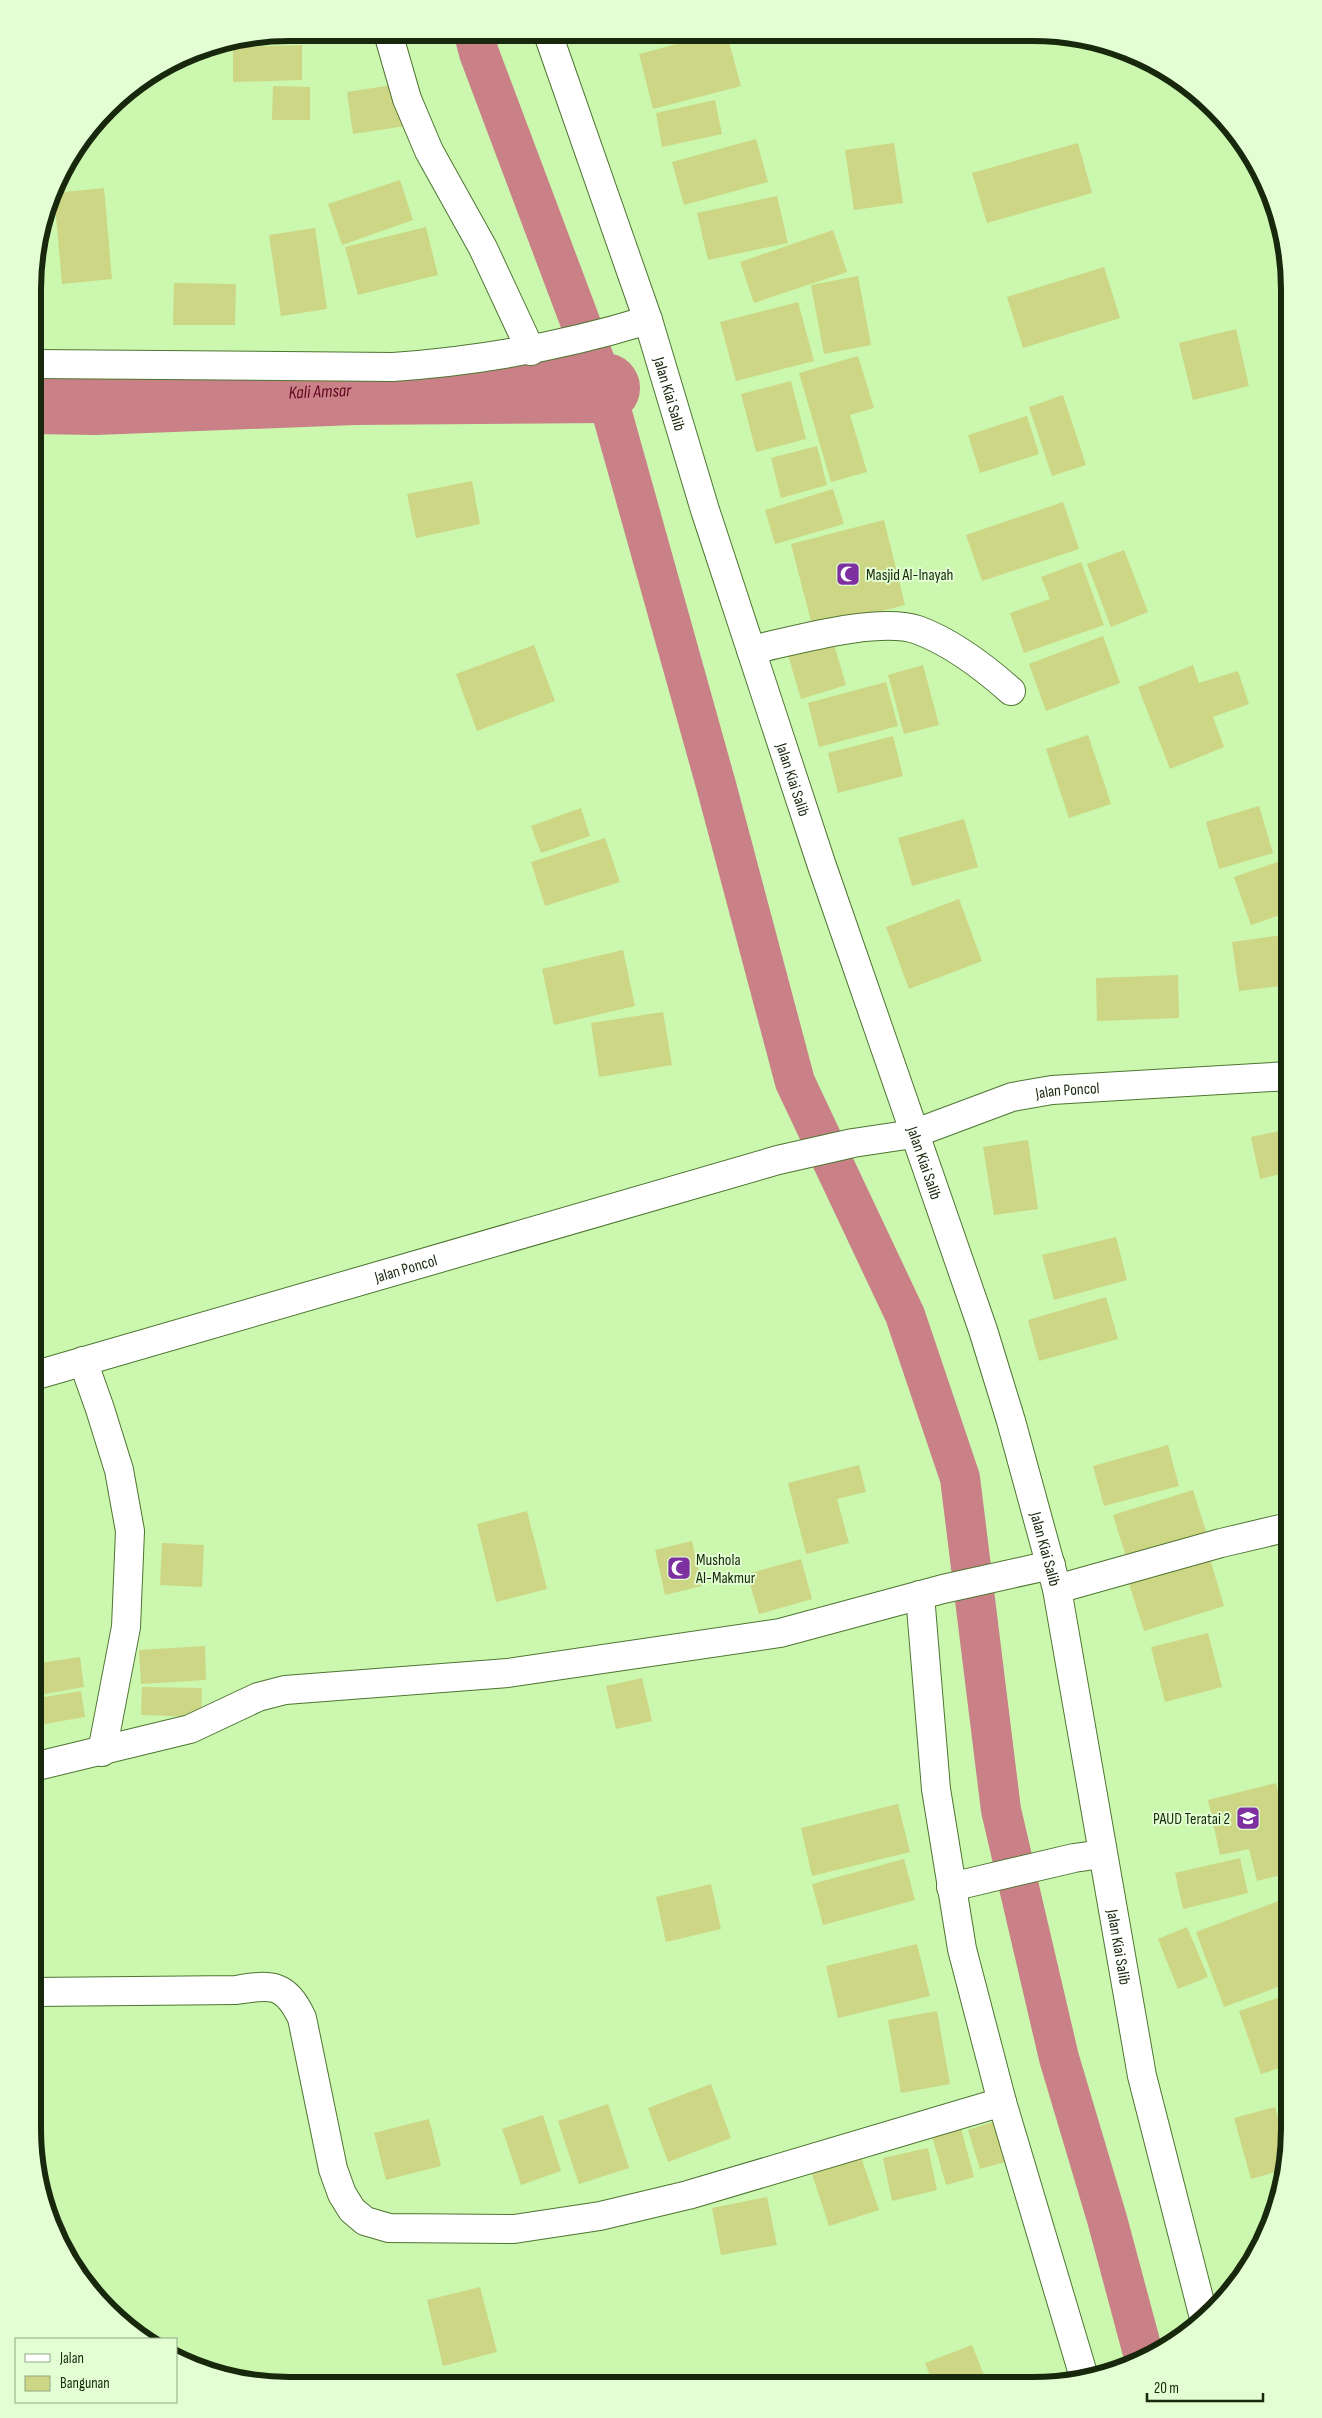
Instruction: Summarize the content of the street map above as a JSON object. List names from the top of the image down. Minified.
{"streets":{"street":["Jalan Kiai Salib","Jalan Poncol"]},"crossings":[["Jalan Kiai Salib","Jalan Poncol"]],"water":["Kali Amsar"],"places":{"mosque":["Masjid Al-Inayah","Mushola Al-Makmur"],"school or university":["PAUD Teratai 2"]},"legend":["Jalan","Bangunan"],"scale_bar":"20 m"}
